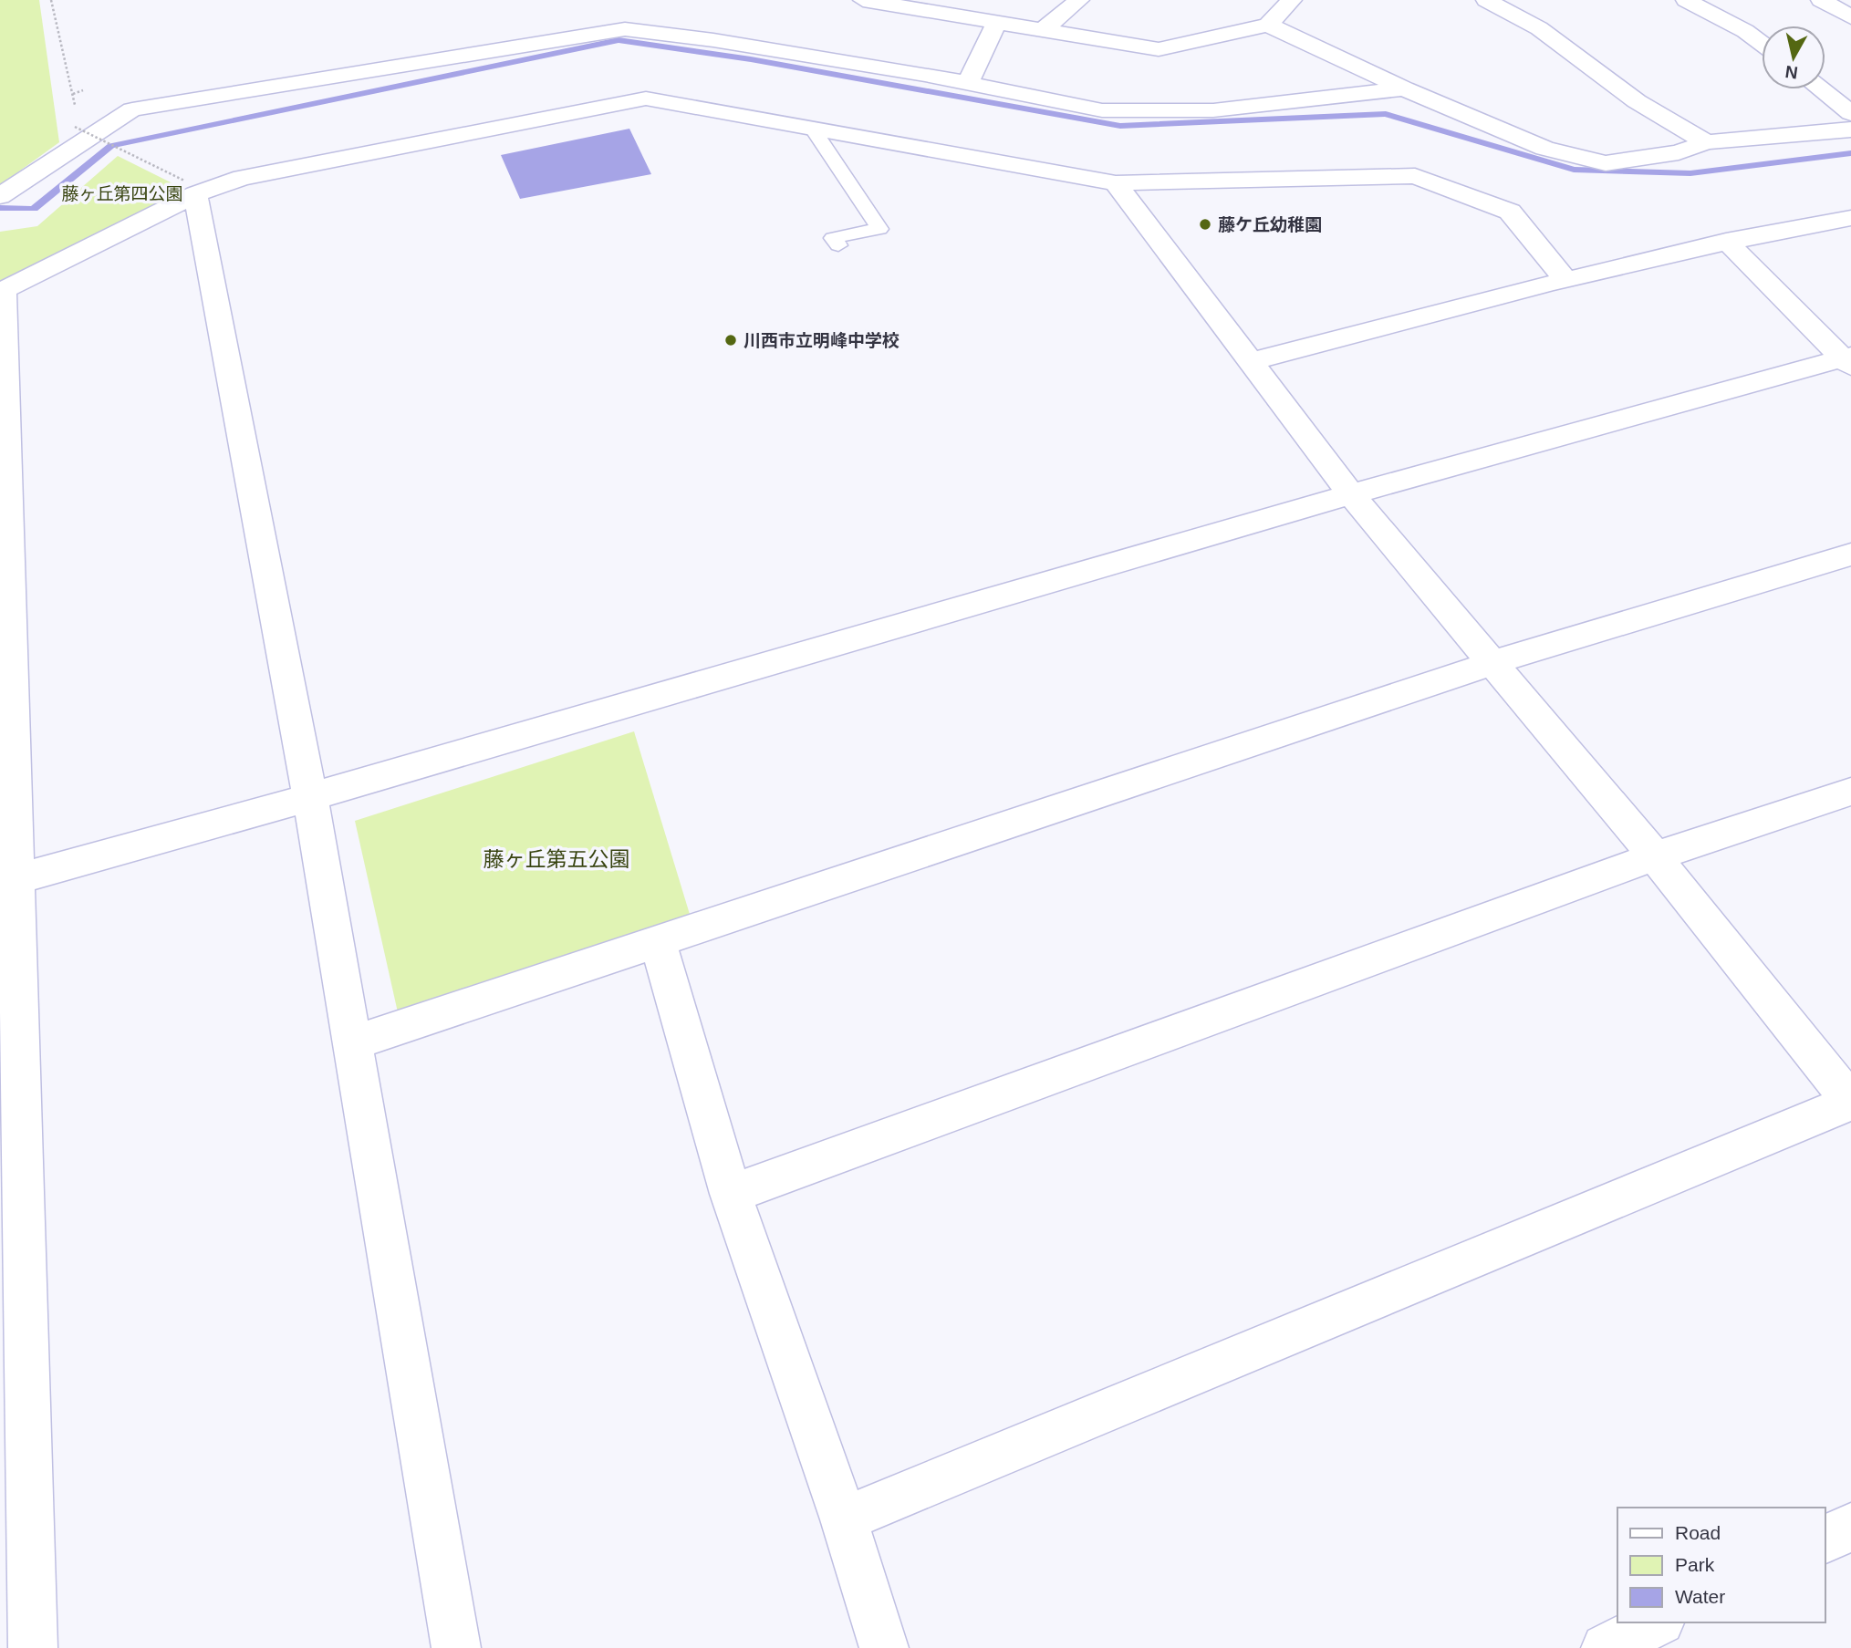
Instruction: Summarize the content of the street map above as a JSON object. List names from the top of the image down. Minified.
{"parks":["藤ヶ丘第四公園","藤ヶ丘第五公園"],"places":["藤ケ丘幼稚園","川西市立明峰中学校"],"legend":["Road","Park","Water"],"north":"bottom"}
